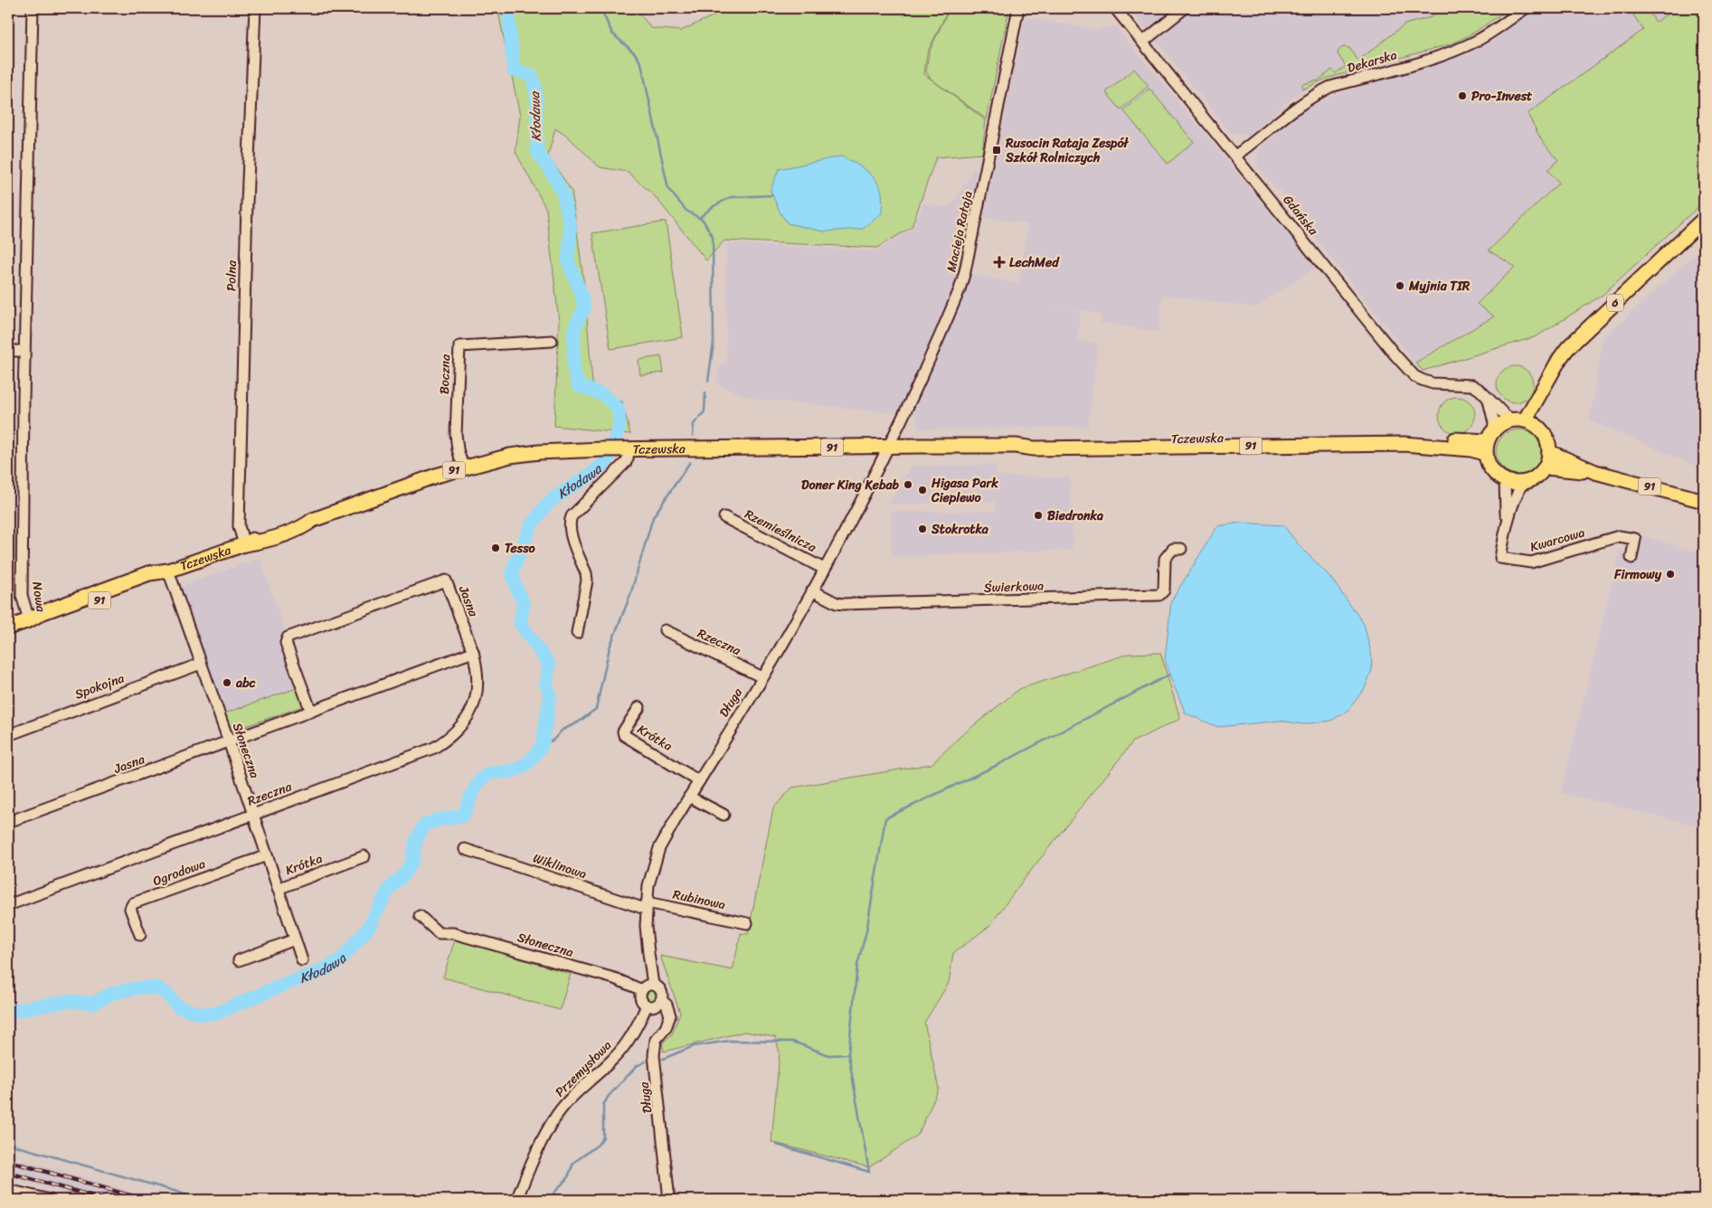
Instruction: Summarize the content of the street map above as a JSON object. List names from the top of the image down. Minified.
{"streets":{"main road":["6","Tczewska","91"],"street":["Dekarska","Gdańska","Macieja Rataja","Polna","Boczna","Rzemieślnicza","Kwarcowa","Świerkowa","Nowa","Jasna","Rzeczna","Spokojna","Długa","Krótka","Słoneczna","Wiklinowa","Ogrodowa","Rubinowa","Przemysłowa"]},"crossings":[["Dekarska","Gdańska"],["Gdańska","6"],["Gdańska","Tczewska"],["Gdańska","91"],["Gdańska","Kwarcowa"],["Macieja Rataja","Tczewska"],["Macieja Rataja","Długa"],["Polna","Tczewska"],["6","Tczewska"],["6","91"],["6","Kwarcowa"],["Boczna","Tczewska"],["Tczewska","91"],["Tczewska","Kwarcowa"],["Tczewska","Nowa"],["Tczewska","Długa"],["Tczewska","Słoneczna"],["91","Kwarcowa"],["Rzemieślnicza","Długa"],["Świerkowa","Długa"],["Jasna","Rzeczna"],["Jasna","Słoneczna"],["Rzeczna","Długa"],["Rzeczna","Słoneczna"],["Spokojna","Słoneczna"],["Długa","Krótka"],["Długa","Słoneczna"],["Długa","Wiklinowa"],["Długa","Rubinowa"],["Długa","Przemysłowa"],["Krótka","Słoneczna"],["Słoneczna","Ogrodowa"],["Słoneczna","Przemysłowa"],["Wiklinowa","Rubinowa"]],"water":["Kłodawa"],"places":{"other":["Pro-Invest","Myjnia TIR","Doner King Kebab","Higasa Park Cieplewo","Biedronka","Stokrotka","Tesso","Firmowy","abc"],"transit":["Rusocin Rataja Zespół Szkół Rolniczych"],"health":["LechMed"]}}
